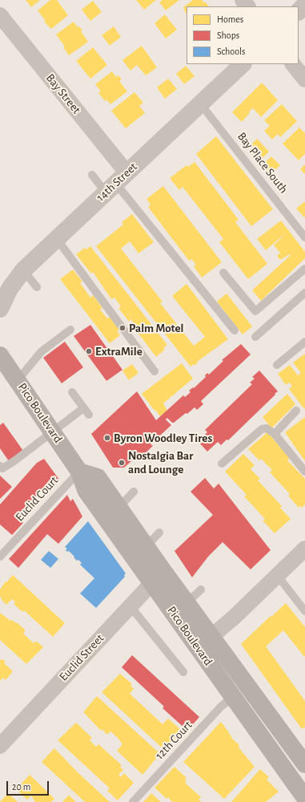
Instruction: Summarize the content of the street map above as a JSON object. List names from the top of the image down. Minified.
{"streets":{"main road":["Pico Boulevard"],"street":["Bay Street","14th Street","Euclid Street"],"lane":["Bay Place South","Euclid Court","12th Court"]},"crossings":[["Bay Street","14th Street"],["Bay Place South","14th Street"],["Pico Boulevard","Euclid Court"],["Pico Boulevard","Euclid Street"],["Pico Boulevard","12th Court"]],"places":["Palm Motel","ExtraMile","Byron Woodley Tires","Nostalgia Bar and Lounge"],"legend":["Homes","Shops","Schools"],"scale_bar":"20 m"}
